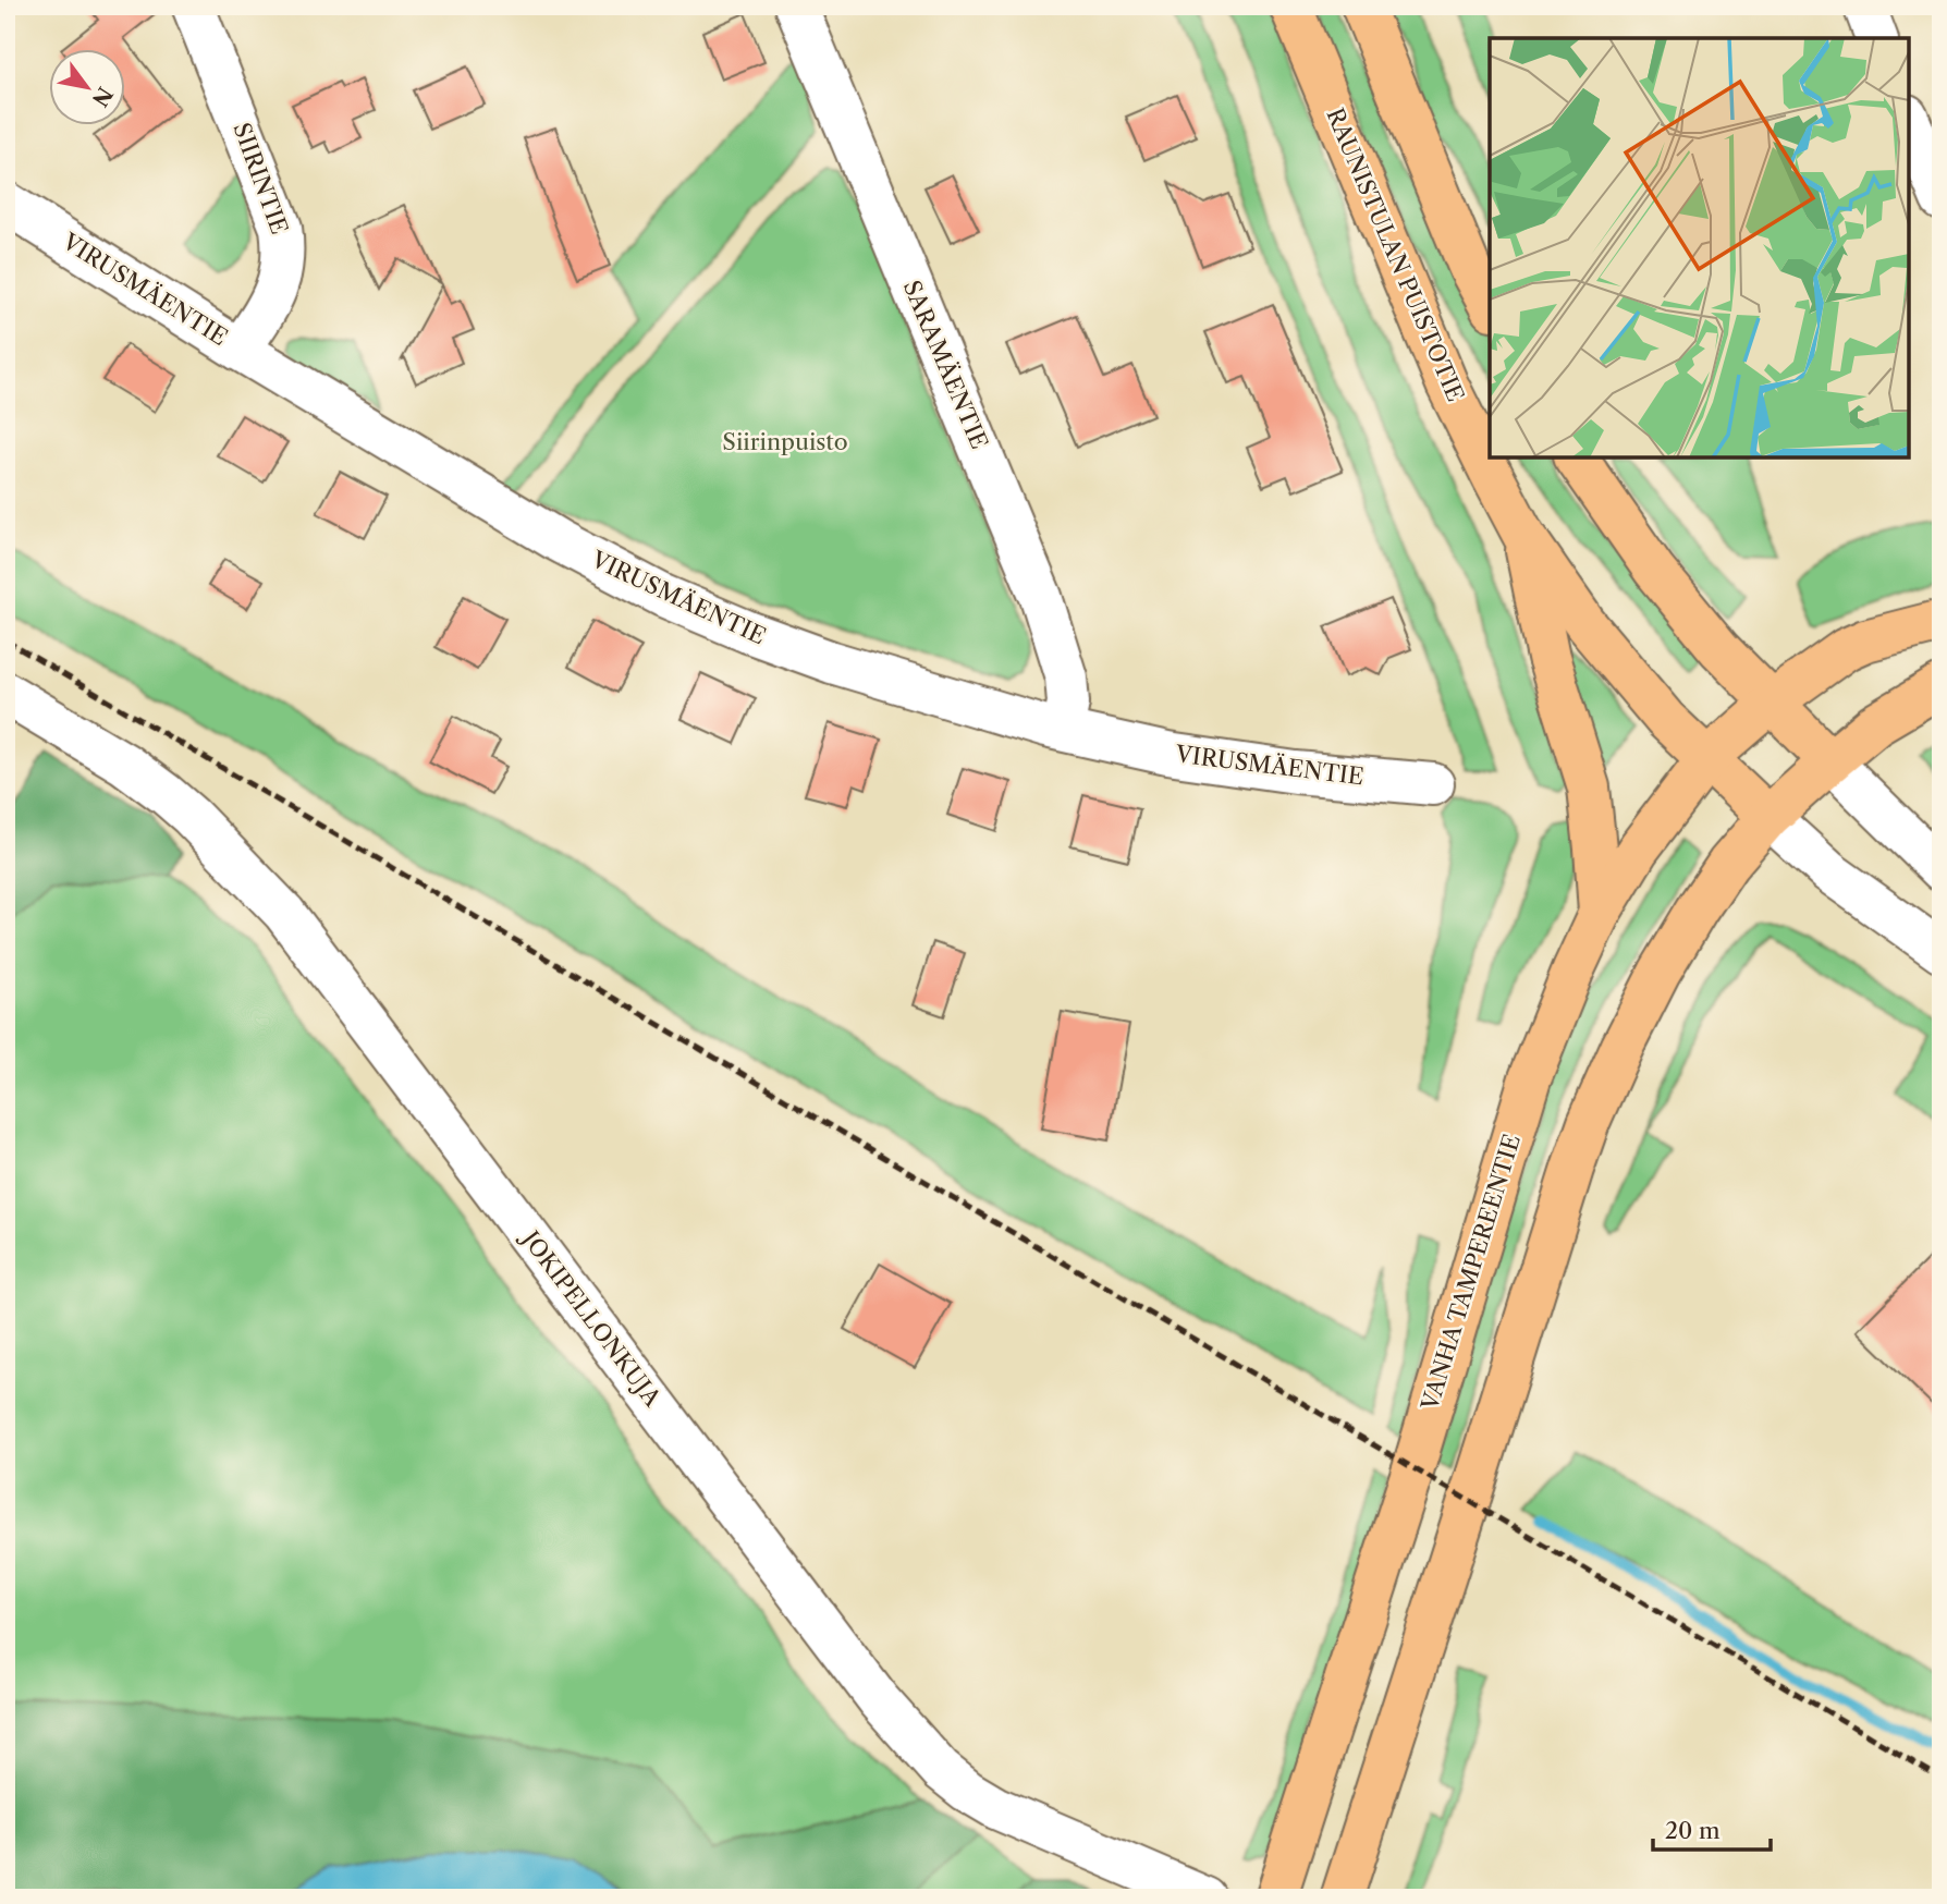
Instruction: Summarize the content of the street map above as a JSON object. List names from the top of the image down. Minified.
{"streets":{"main road":["RAUNISTULAN PUISTOTIE","VANHA TAMPEREENTIE"],"street":["SIIRINTIE","VIRUSMÄENTIE","SARAMÄENTIE","JOKIPELLONKUJA"]},"crossings":[["SIIRINTIE","VIRUSMÄENTIE"],["RAUNISTULAN PUISTOTIE","VANHA TAMPEREENTIE"],["VIRUSMÄENTIE","SARAMÄENTIE"]],"parks":["Siirinpuisto"],"scale_bar":"20 m","north":"bottom right"}
